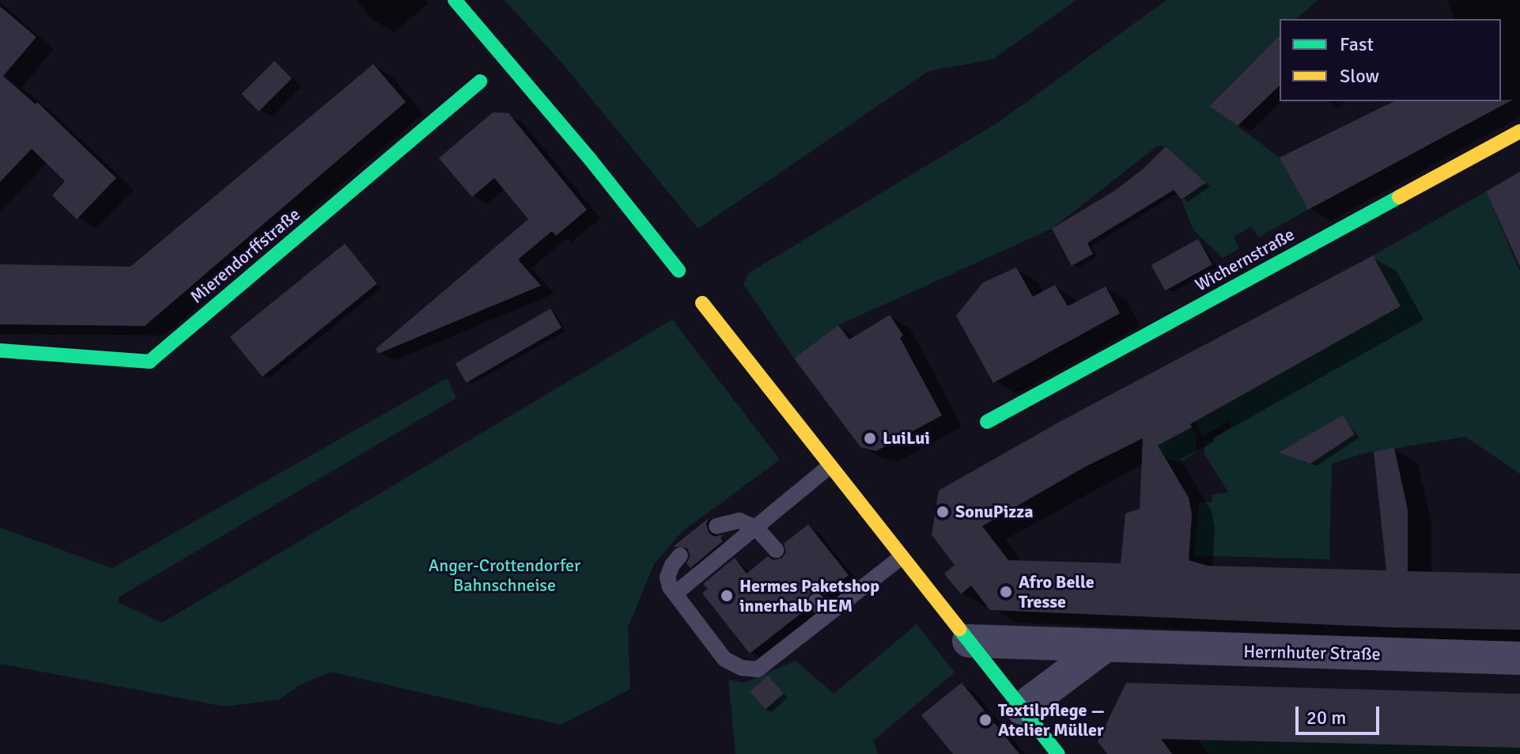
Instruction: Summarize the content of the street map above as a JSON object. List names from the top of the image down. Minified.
{"streets":{"street":["Mierendorffstraße","Wichernstraße","Herrnhuter Straße"]},"parks":["Anger-Crottendorfer Bahnschneise"],"places":["LuiLui","SonuPizza","Afro Belle Tresse","Hermes Paketshop innerhalb HEM","Textilpflege — Atelier Müller"],"legend":["Fast","Slow"],"scale_bar":"20 m"}
